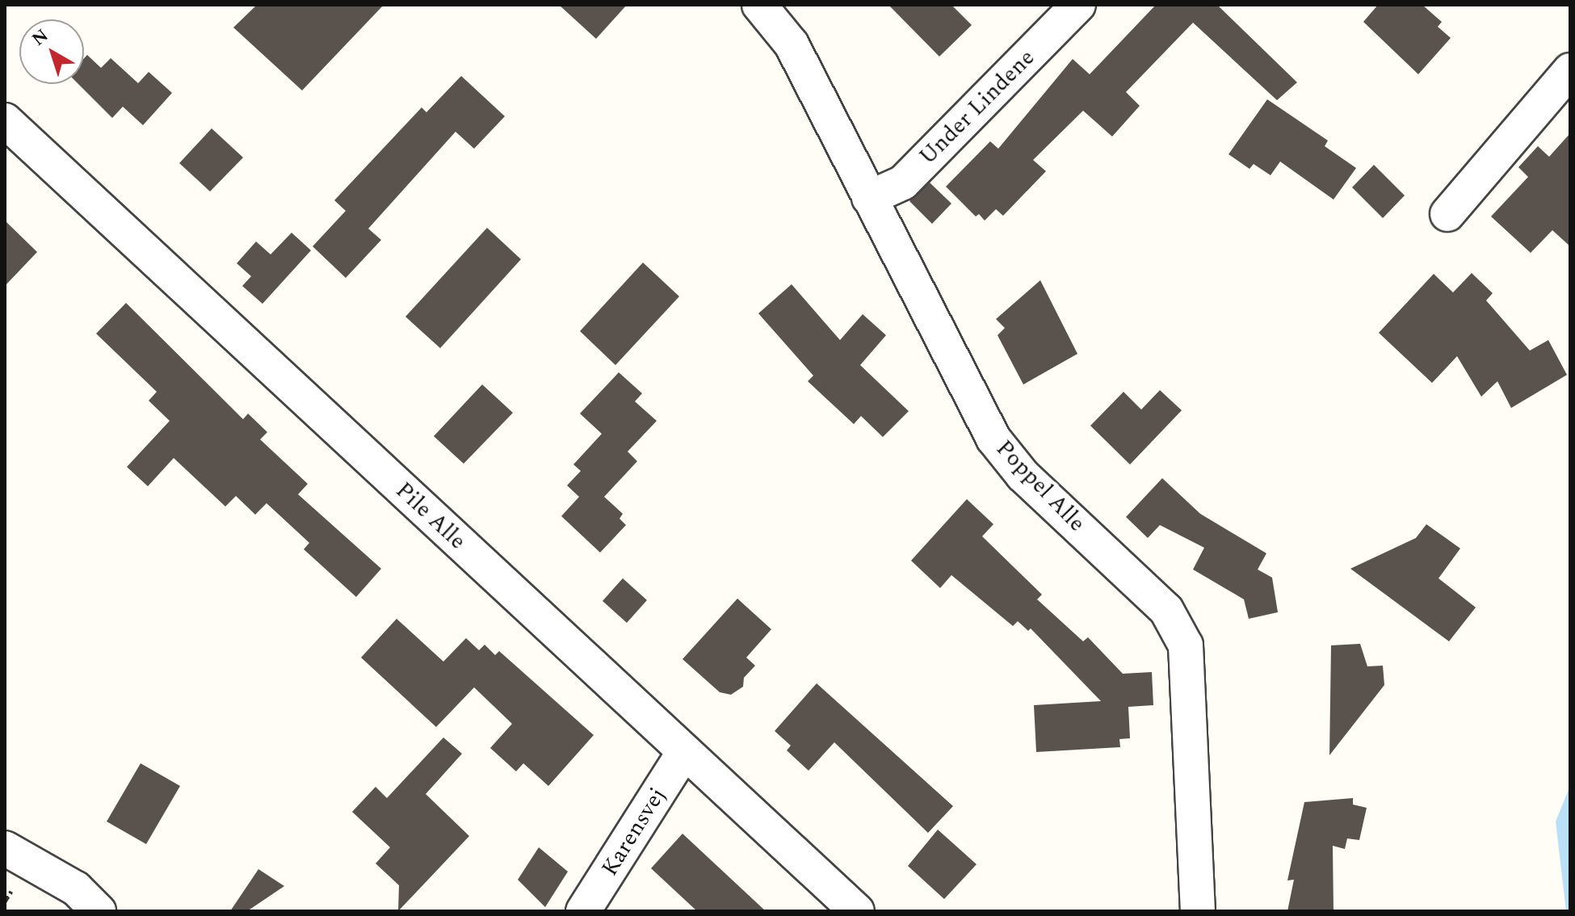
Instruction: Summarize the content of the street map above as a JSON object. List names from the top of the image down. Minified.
{"streets":{"street":["Under Lindene","Poppel Alle","Pile Alle","Karensvej"]},"crossings":[["Under Lindene","Poppel Alle"],["Pile Alle","Karensvej"]],"north":"top left"}
